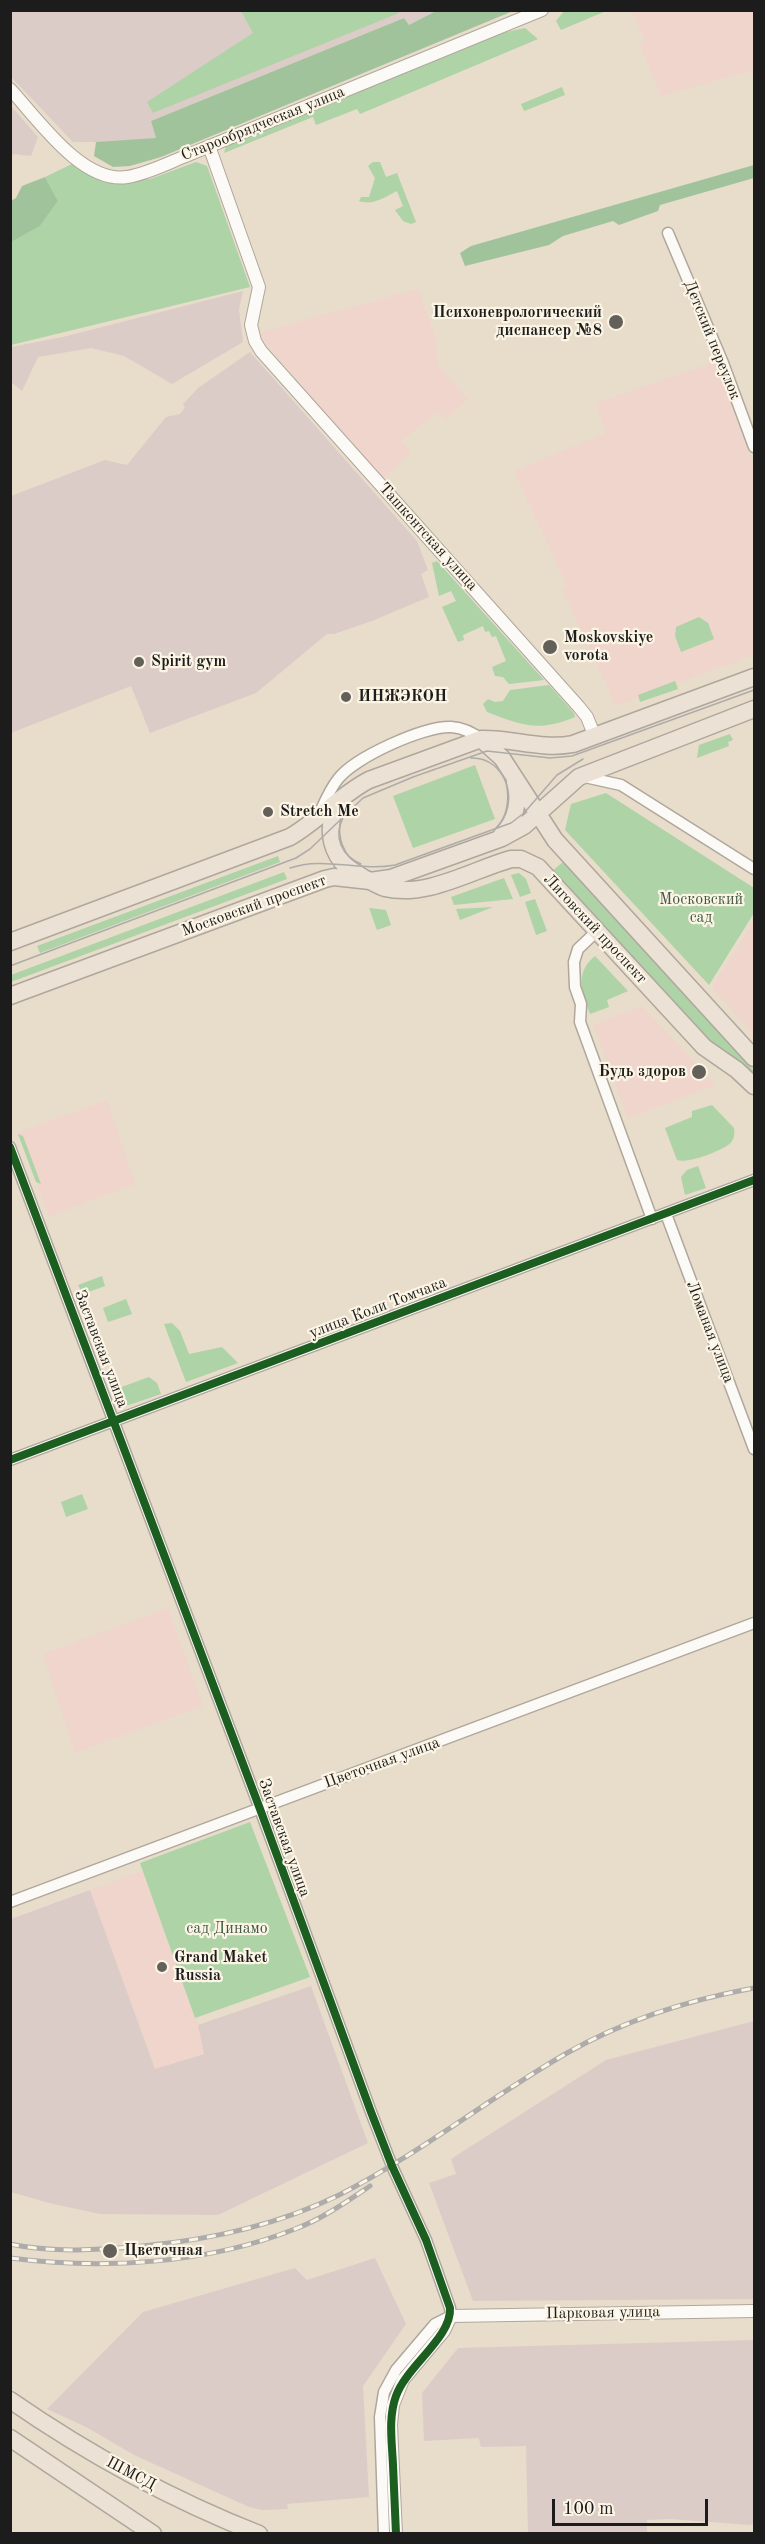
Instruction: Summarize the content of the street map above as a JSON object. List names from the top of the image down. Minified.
{"streets":{"main road":["Московский проспект","Лиговский проспект","ШМСД"],"street":["Старообрядческая улица","Детский переулок","Ташкентская улица","улица Коли Томчака","Ломаная улица","Заставская улица","Цветочная улица","Парковая улица"]},"crossings":[["Старообрядческая улица","Ташкентская улица"],["Московский проспект","Лиговский проспект"],["улица Коли Томчака","Ломаная улица"],["улица Коли Томчака","Заставская улица"],["Заставская улица","Цветочная улица"],["Заставская улица","Парковая улица"]],"parks":["Московский сад","сад Динамо"],"places":["Психоневрологический диспансер №8","Moskovskiye vorota","Spirit gym","ИНЖЭКОН","Stretch Me","Будь здоров","Grand Maket Russia","Цветочная"],"scale_bar":"100 m"}
